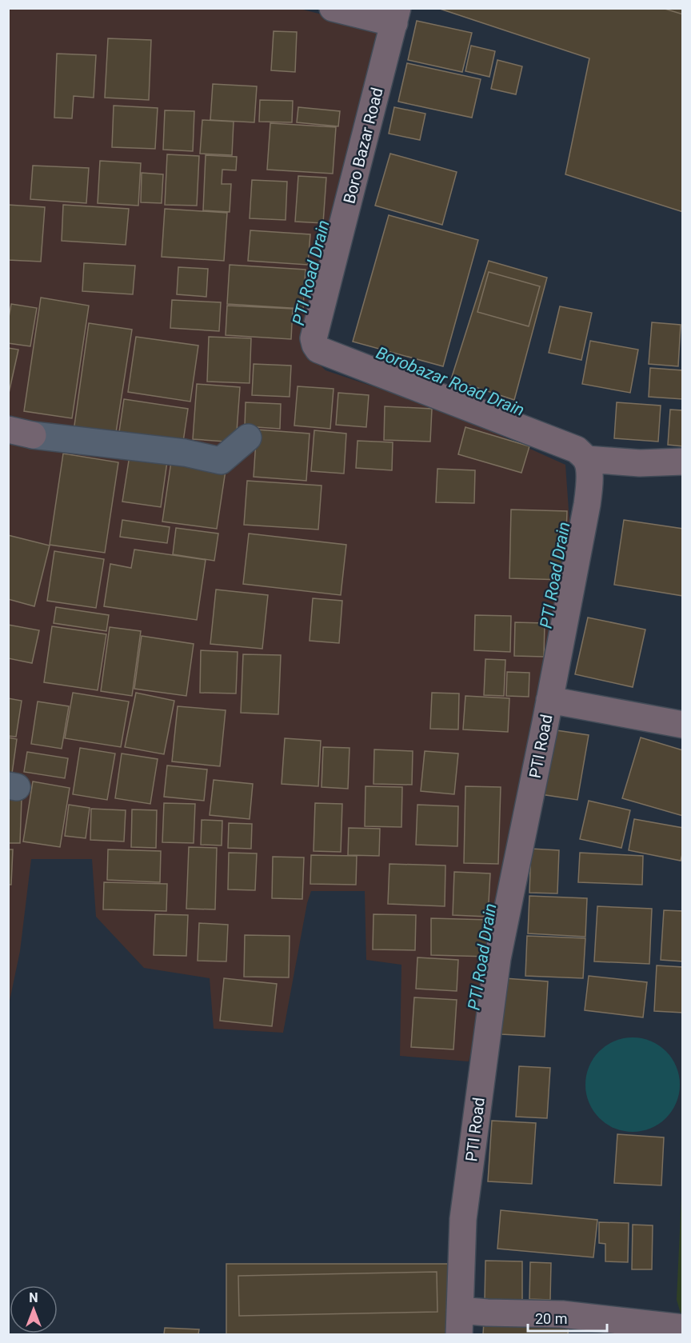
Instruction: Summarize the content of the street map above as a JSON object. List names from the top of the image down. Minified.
{"streets":{"main road":["Boro Bazar Road","PTI Road"]},"crossings":[["Boro Bazar Road","PTI Road"]],"water":["PTI Road Drain","Borobazar Road Drain"],"scale_bar":"20 m","north":"top"}
